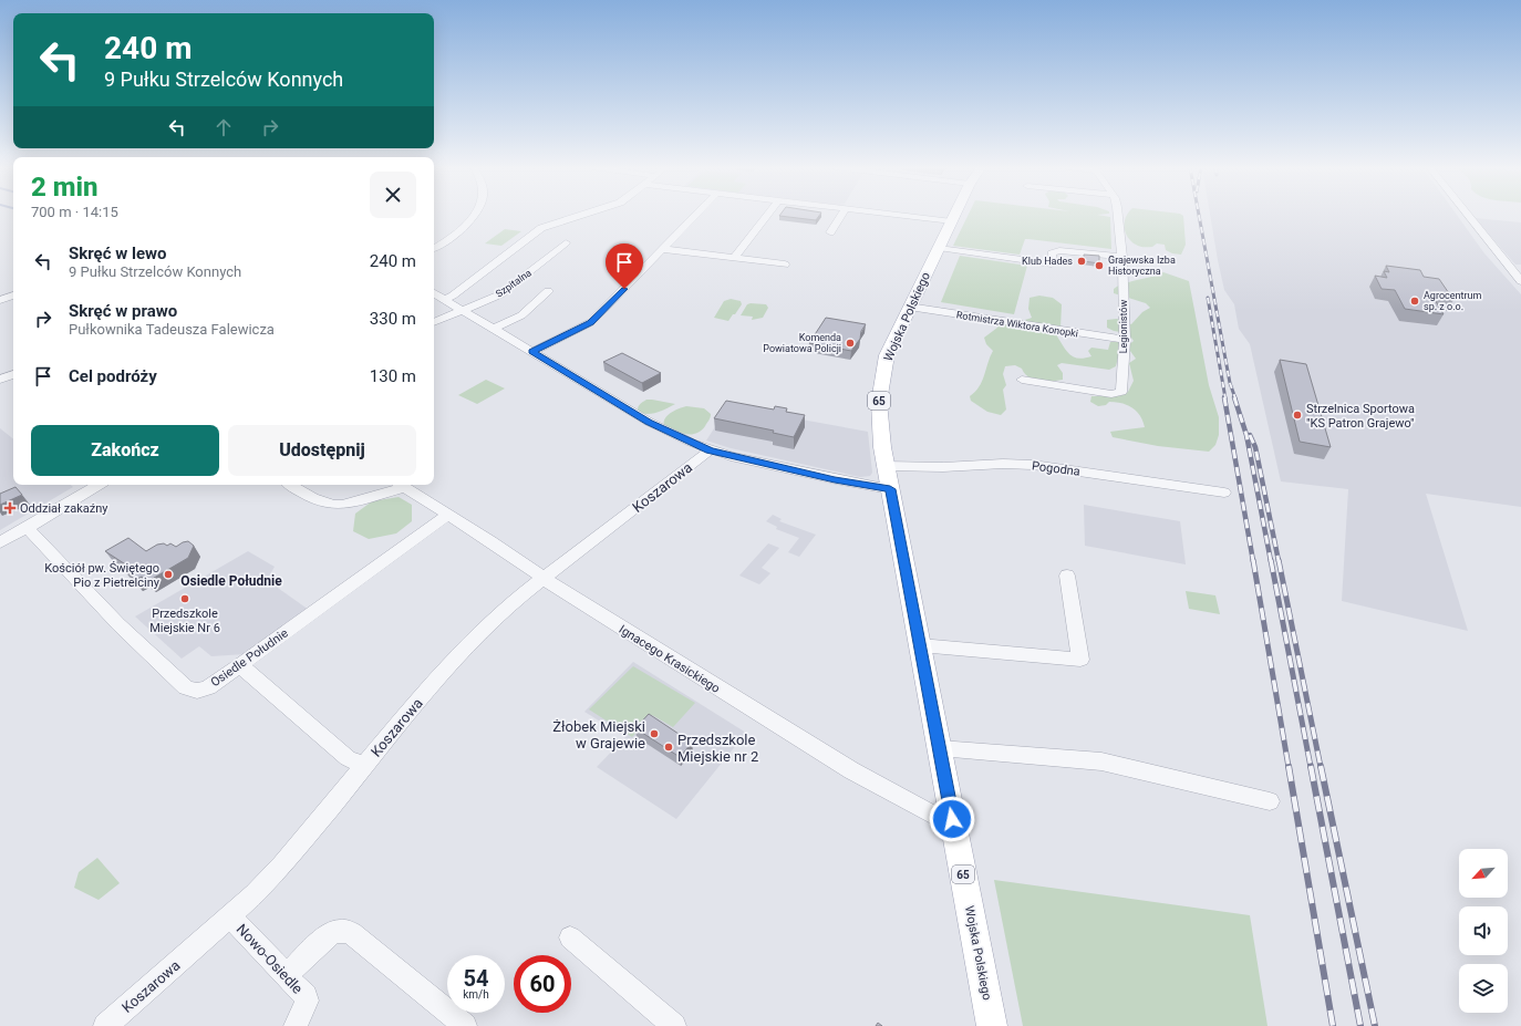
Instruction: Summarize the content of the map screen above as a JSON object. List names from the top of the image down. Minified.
{"streets":{"main road":["Wojska Polskiego","65"],"street":["Szpitalna","Rotmistrza Wiktora Konopki","Legionistów","Pogodna","Koszarowa","Osiedle Południe","Ignacego Krasickiego","Nowo-Osiedle"]},"crossings":[["Wojska Polskiego","Rotmistrza Wiktora Konopki"],["Wojska Polskiego","Pogodna"],["Wojska Polskiego","Ignacego Krasickiego"],["Rotmistrza Wiktora Konopki","Legionistów"],["Koszarowa","Ignacego Krasickiego"],["Koszarowa","Nowo-Osiedle"],["Osiedle Południe","Ignacego Krasickiego"]],"districts":["Osiedle Południe"],"places":{"other":["Klub Hades","Grajewska Izba Historyczna","Agrocentrum sp. z o.o.","Komenda Powiatowa Policji","Strzelnica Sportowa \"KS Patron Grajewo\"","Kościół pw. Świętego Pio z Pietrelciny","Przedszkole Miejskie Nr 6","Żłobek Miejski w Grajewie","Przedszkole Miejskie nr 2"],"health":["Oddział zakaźny"]},"north":"bottom left","page":{"turn":["240 m","9 Pułku Strzelców Konnych"],"heading":["2 min","700 m · 14:15"],"list":[{"name":"Skręć w lewo","note":"9 Pułku Strzelców Konnych","value":"240 m"},{"name":"Skręć w prawo","note":"Pułkownika Tadeusza Falewicza","value":"330 m"},{"name":"Cel podróży","value":"130 m"}],"buttons":["Zakończ","Udostępnij"],"speed":"54 km/h","limit":"60"}}
